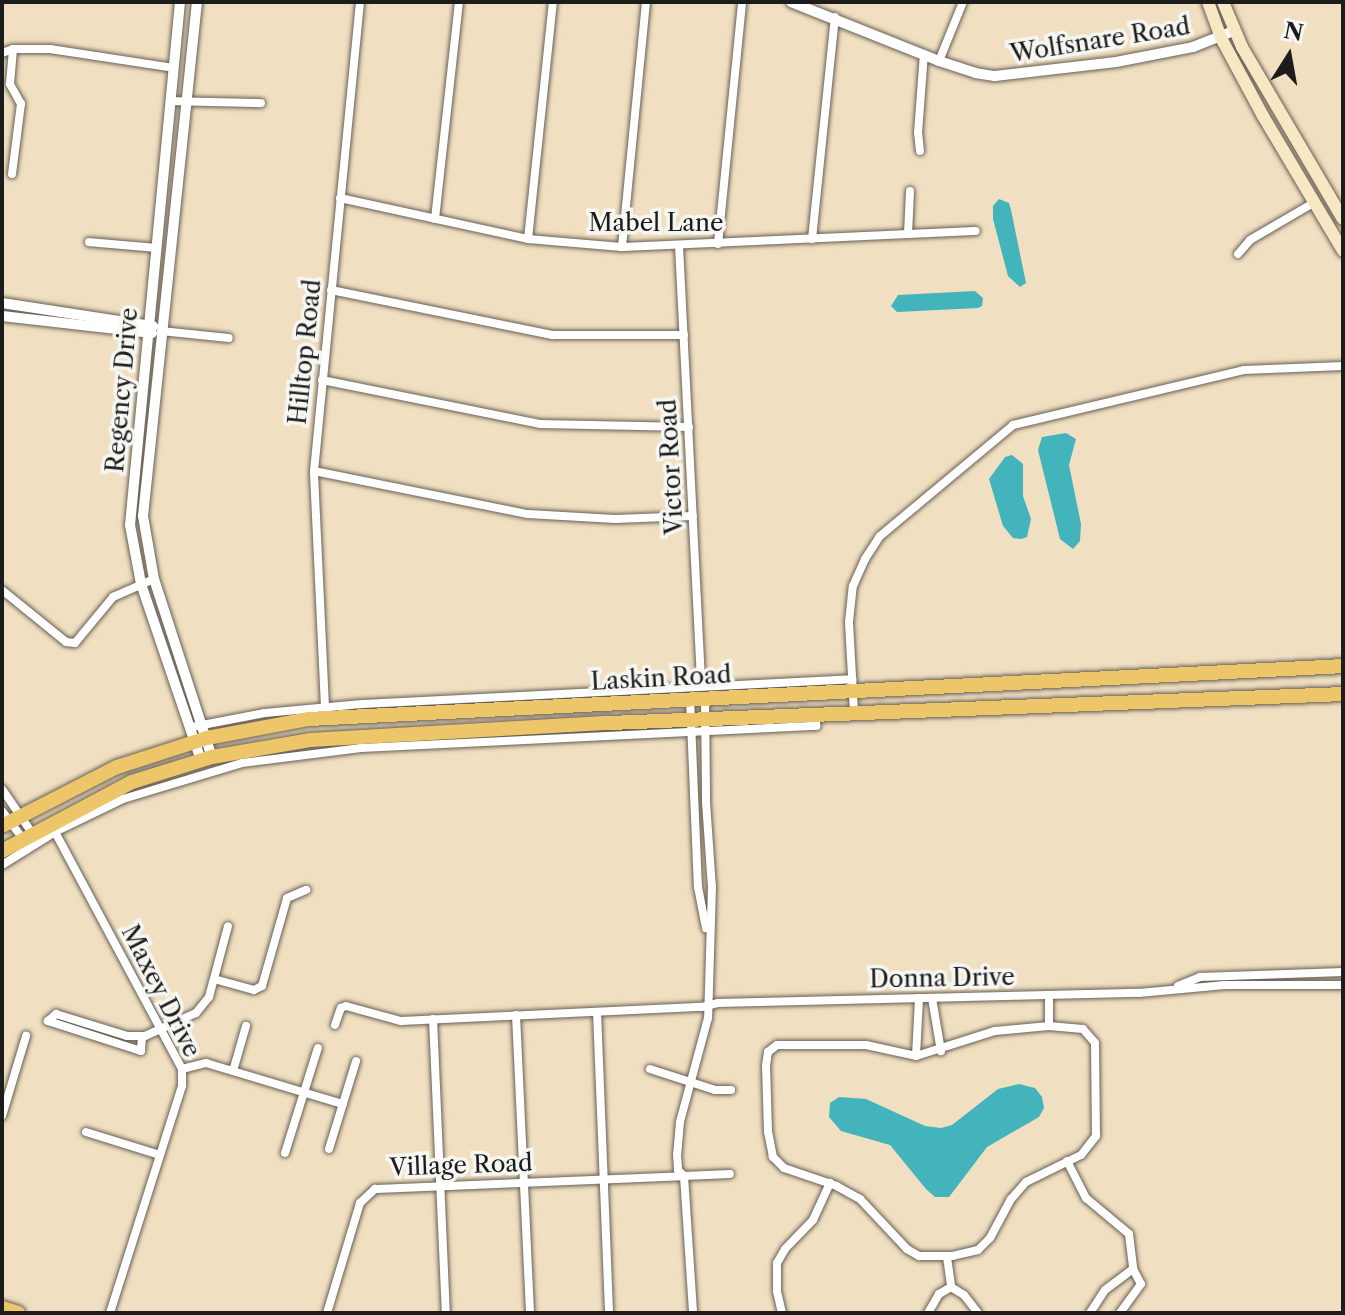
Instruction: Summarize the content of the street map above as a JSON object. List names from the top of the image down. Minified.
{"streets":{"main road":["Laskin Road"],"street":["Wolfsnare Road","Mabel Lane","Hilltop Road","Regency Drive","Victor Road","Donna Drive","Maxey Drive","Village Road"]},"crossings":[["Mabel Lane","Hilltop Road"],["Mabel Lane","Victor Road"],["Hilltop Road","Laskin Road"],["Regency Drive","Laskin Road"],["Victor Road","Laskin Road"],["Laskin Road","Maxey Drive"]],"north":"top"}
